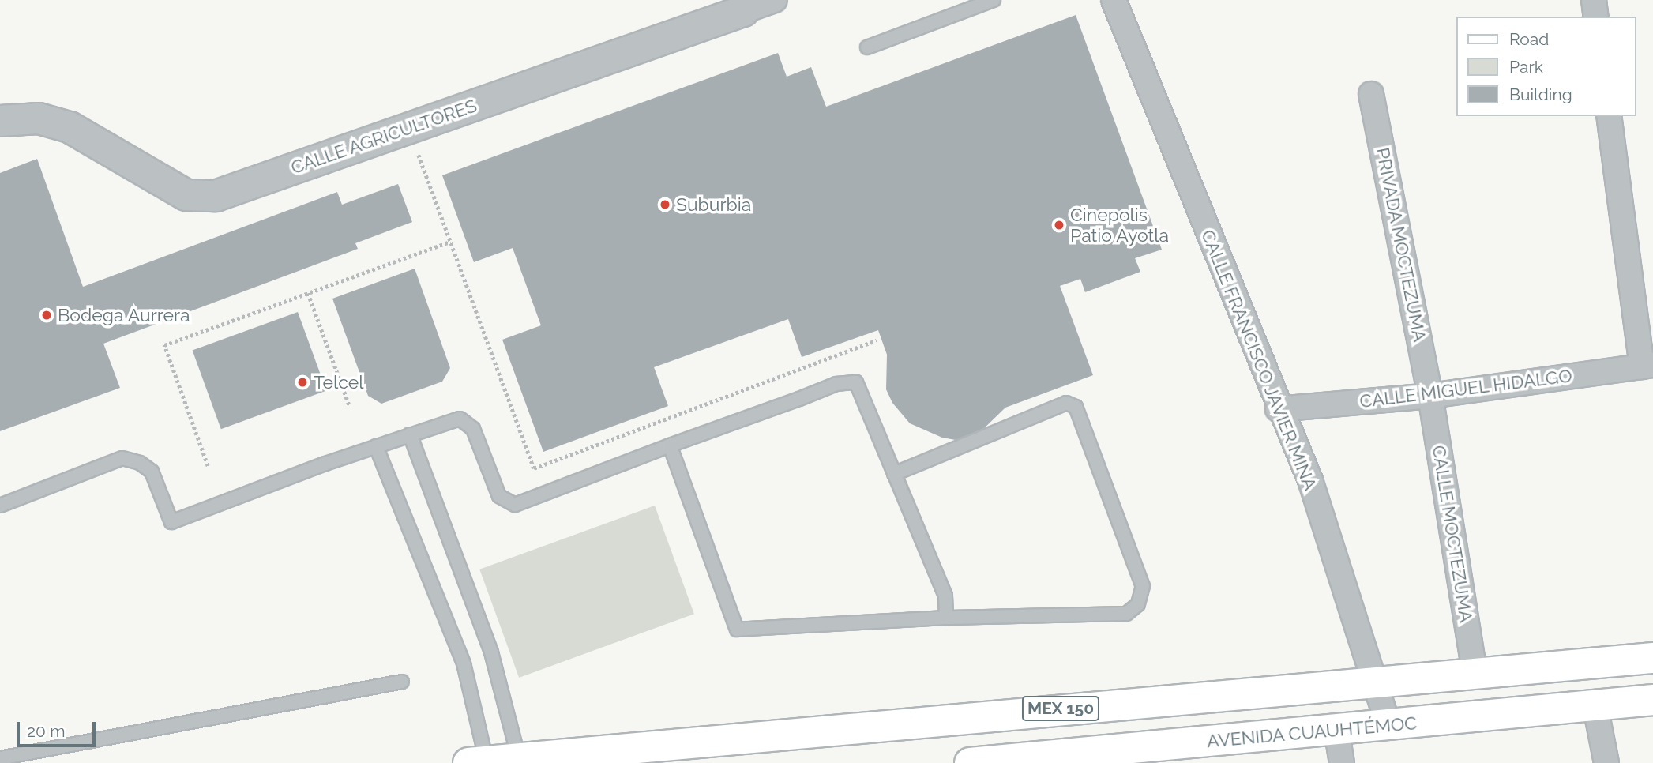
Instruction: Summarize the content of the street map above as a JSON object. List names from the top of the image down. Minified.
{"streets":{"main road":["MEX 150","AVENIDA CUAUHTÉMOC"],"street":["CALLE AGRICULTORES","PRIVADA MOCTEZUMA","CALLE FRANCISCO JAVIER MINA","CALLE MIGUEL HIDALGO","CALLE MOCTEZUMA"]},"crossings":[["PRIVADA MOCTEZUMA","CALLE MIGUEL HIDALGO"],["PRIVADA MOCTEZUMA","CALLE MOCTEZUMA"],["CALLE FRANCISCO JAVIER MINA","CALLE MIGUEL HIDALGO"],["CALLE FRANCISCO JAVIER MINA","MEX 150"],["CALLE FRANCISCO JAVIER MINA","AVENIDA CUAUHTÉMOC"],["CALLE MIGUEL HIDALGO","CALLE MOCTEZUMA"],["CALLE MOCTEZUMA","MEX 150"]],"places":["Suburbia","Cinepolis Patio Ayotla","Bodega Aurrera","Telcel"],"legend":["Road","Park","Building"],"scale_bar":"20 m"}
